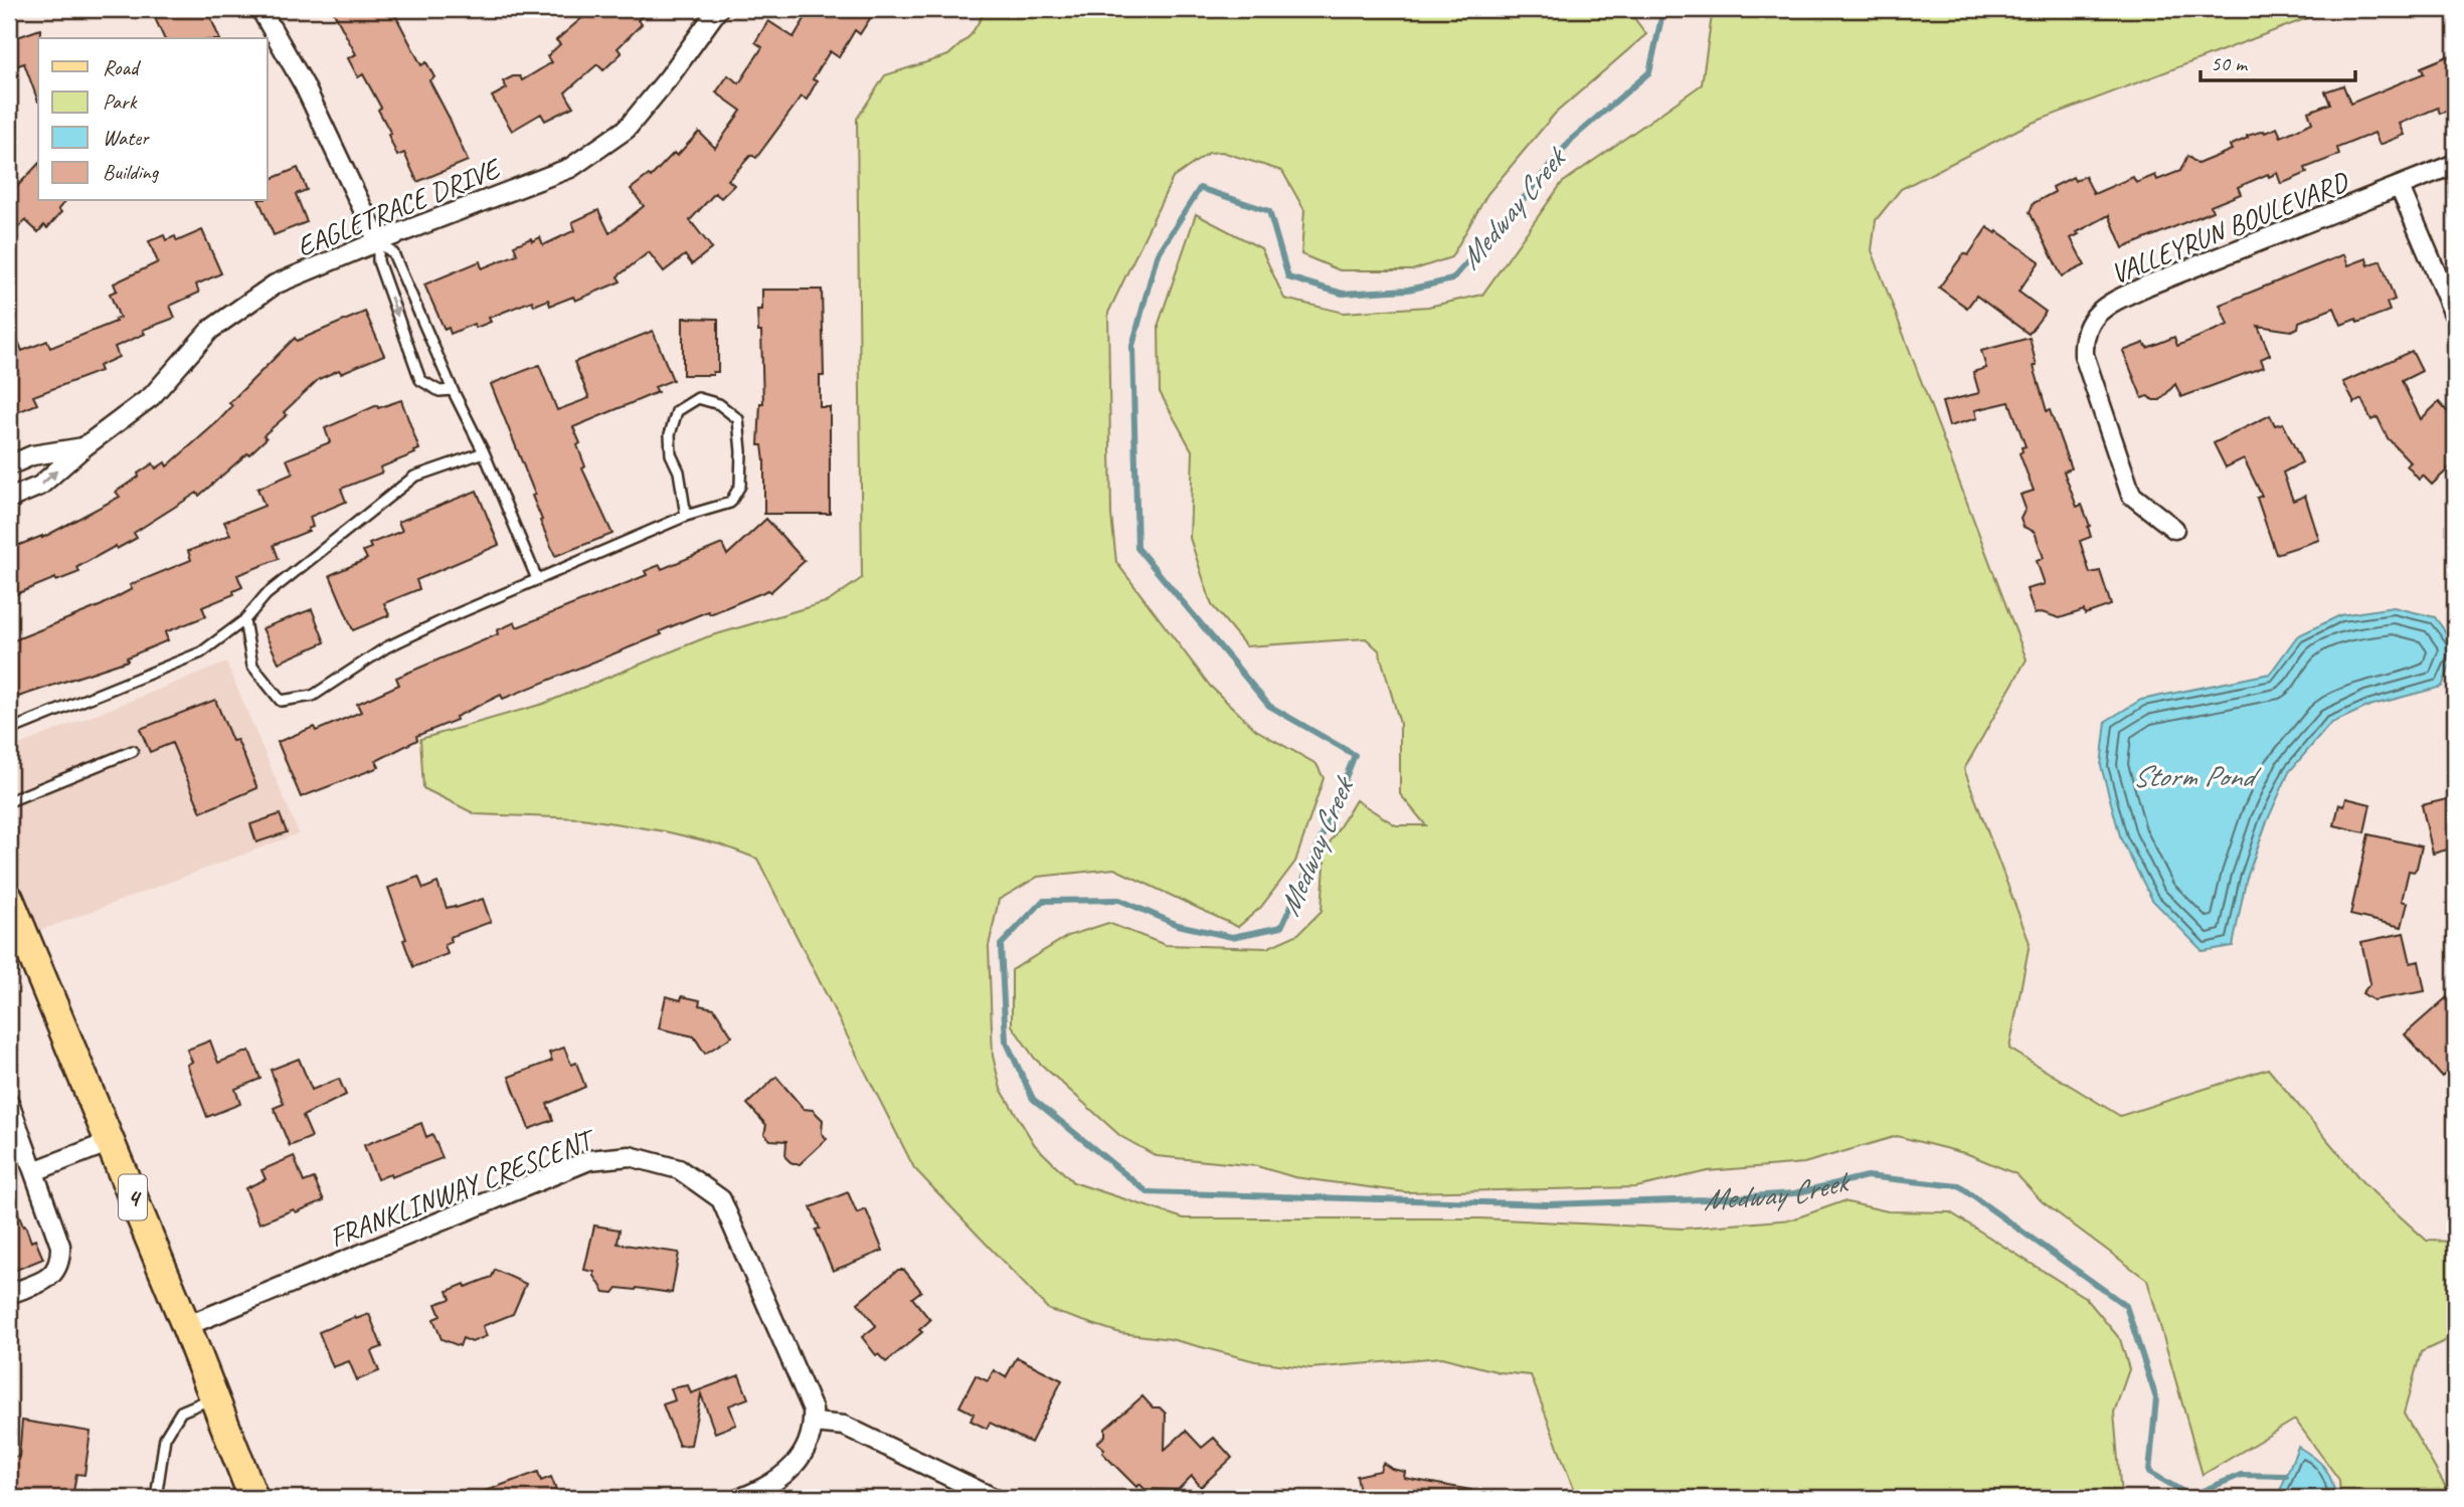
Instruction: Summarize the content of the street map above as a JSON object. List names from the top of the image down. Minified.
{"streets":{"main road":["4"],"street":["EAGLETRACE DRIVE","VALLEYRUN BOULEVARD","FRANKLINWAY CRESCENT"]},"crossings":[["FRANKLINWAY CRESCENT","4"]],"water":["Medway Creek","Storm Pond"],"legend":["Road","Park","Water","Building"],"scale_bar":"50 m"}
